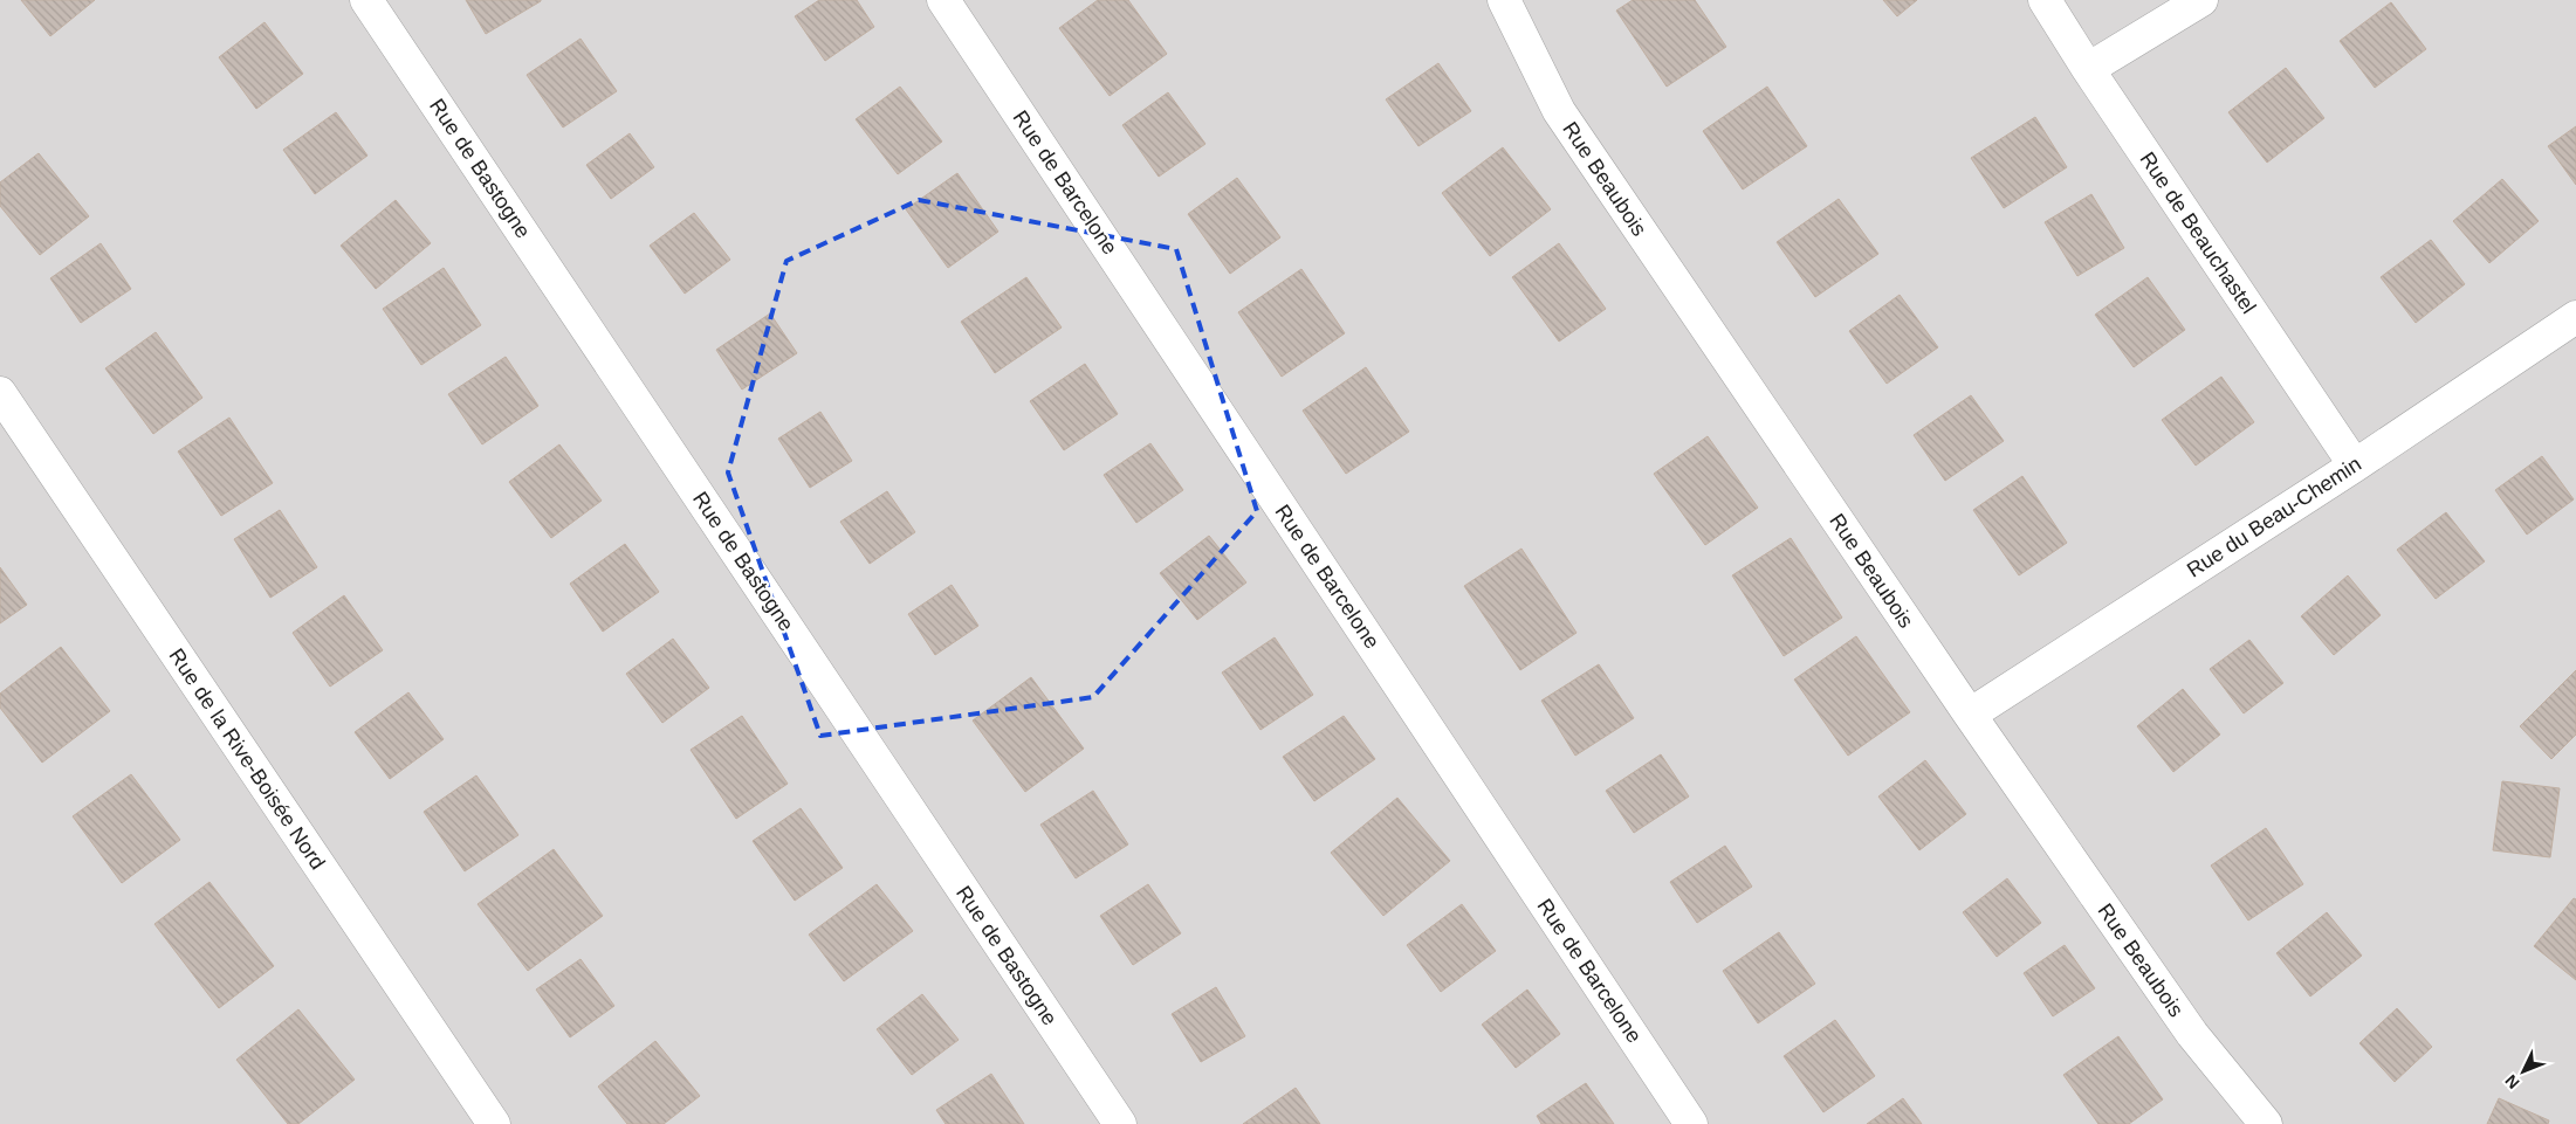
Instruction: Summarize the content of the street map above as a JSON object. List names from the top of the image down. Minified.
{"streets":{"street":["Rue de Bastogne","Rue Beaubois","Rue de Barcelone","Rue de Beauchastel","Rue du Beau-Chemin","Rue de la Rive-Boisée Nord"]},"crossings":[["Rue Beaubois","Rue du Beau-Chemin"],["Rue de Beauchastel","Rue du Beau-Chemin"]],"north":"bottom left"}
